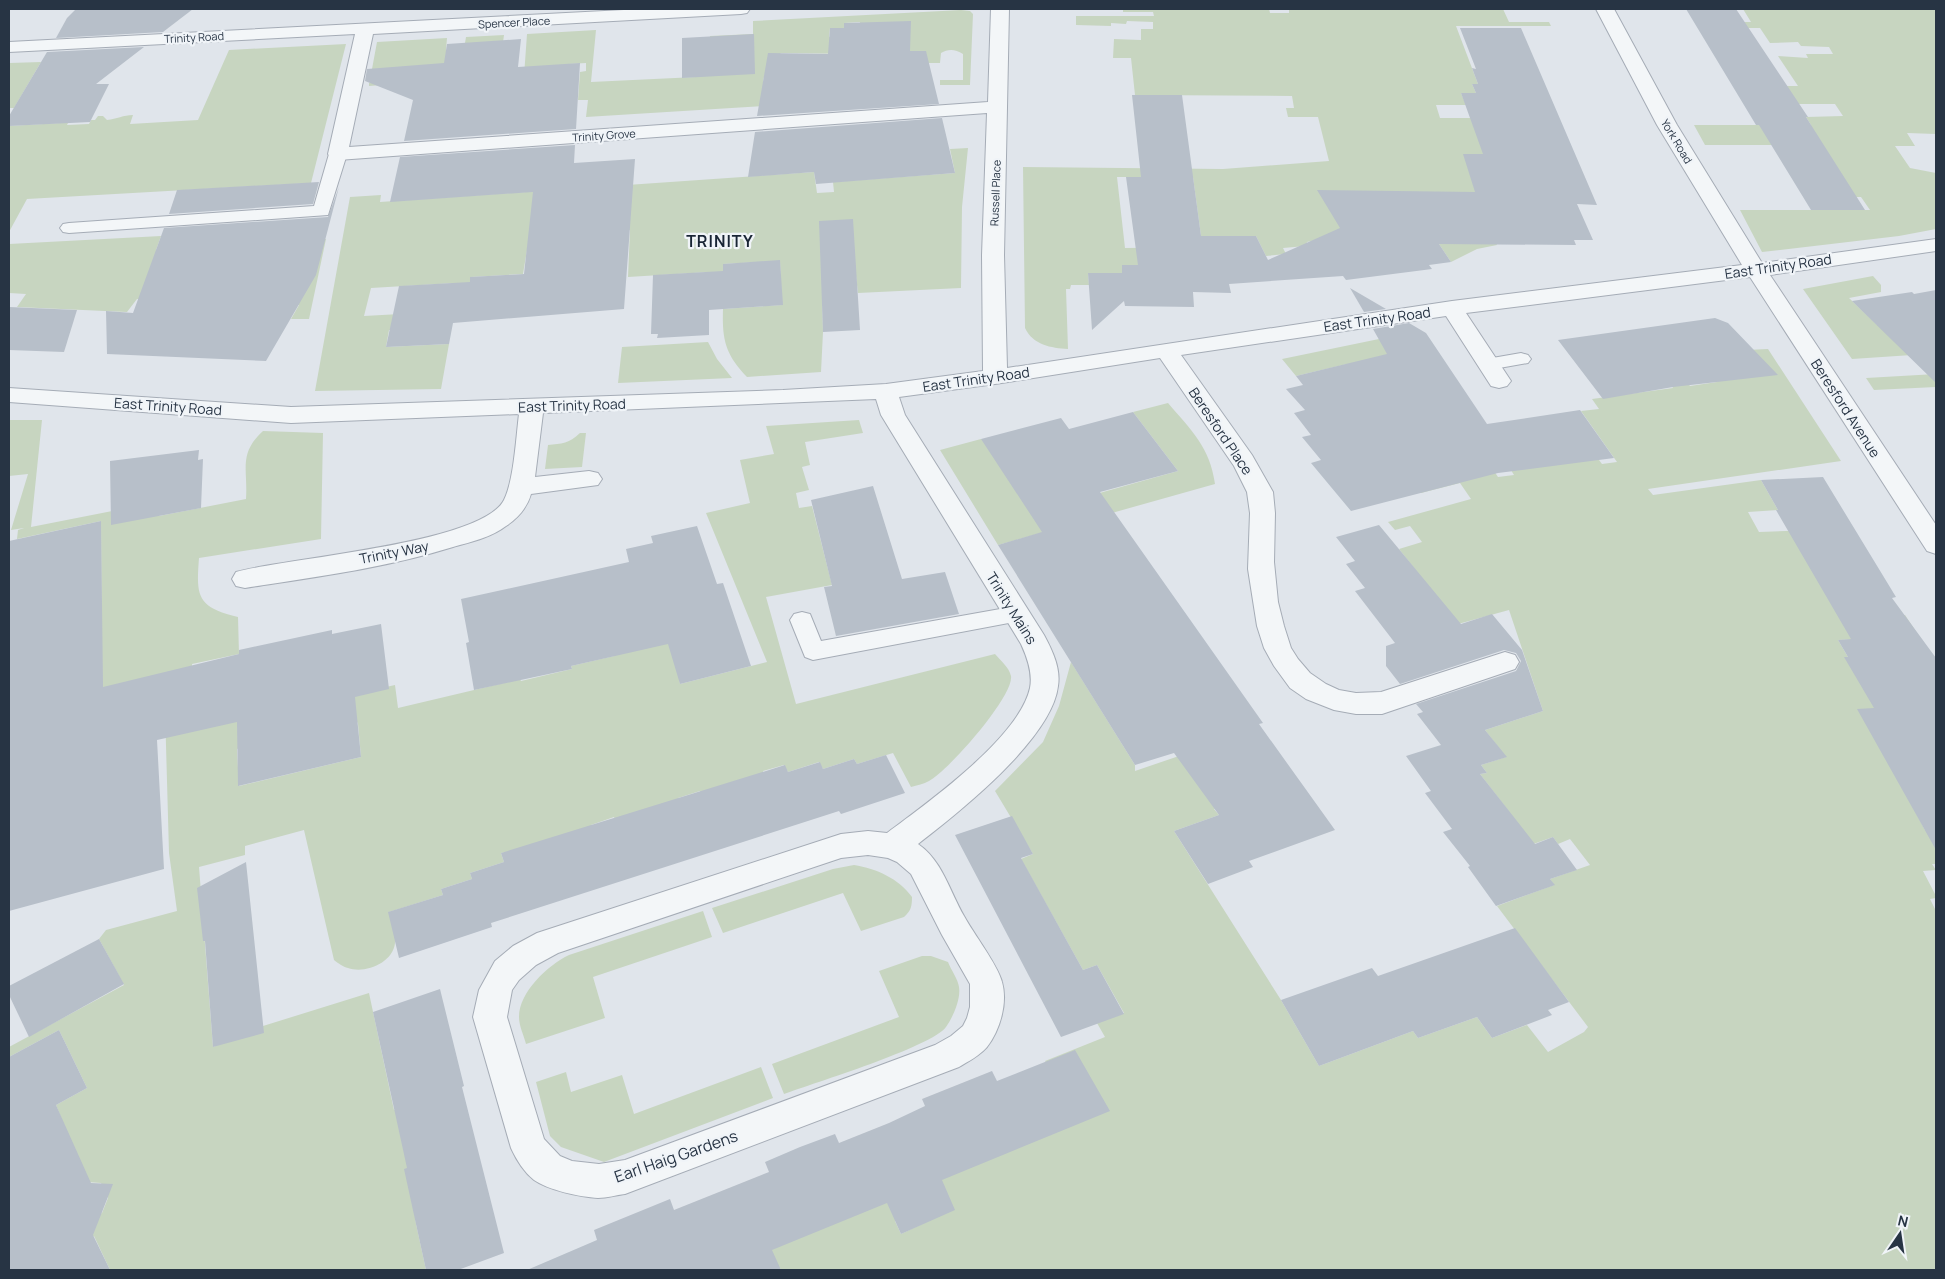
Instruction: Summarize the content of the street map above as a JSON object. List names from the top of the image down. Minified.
{"streets":{"street":["Spencer Place","Trinity Road","Trinity Grove","York Road","Russell Place","East Trinity Road","Beresford Avenue","Beresford Place","Trinity Way","Trinity Mains","Earl Haig Gardens"]},"crossings":[["Spencer Place","Trinity Road"],["Trinity Grove","Russell Place"],["York Road","East Trinity Road"],["York Road","Beresford Avenue"],["Russell Place","East Trinity Road"],["East Trinity Road","Beresford Avenue"],["East Trinity Road","Beresford Place"],["East Trinity Road","Trinity Way"],["East Trinity Road","Trinity Mains"],["Trinity Mains","Earl Haig Gardens"]],"districts":["TRINITY"],"north":"top"}
